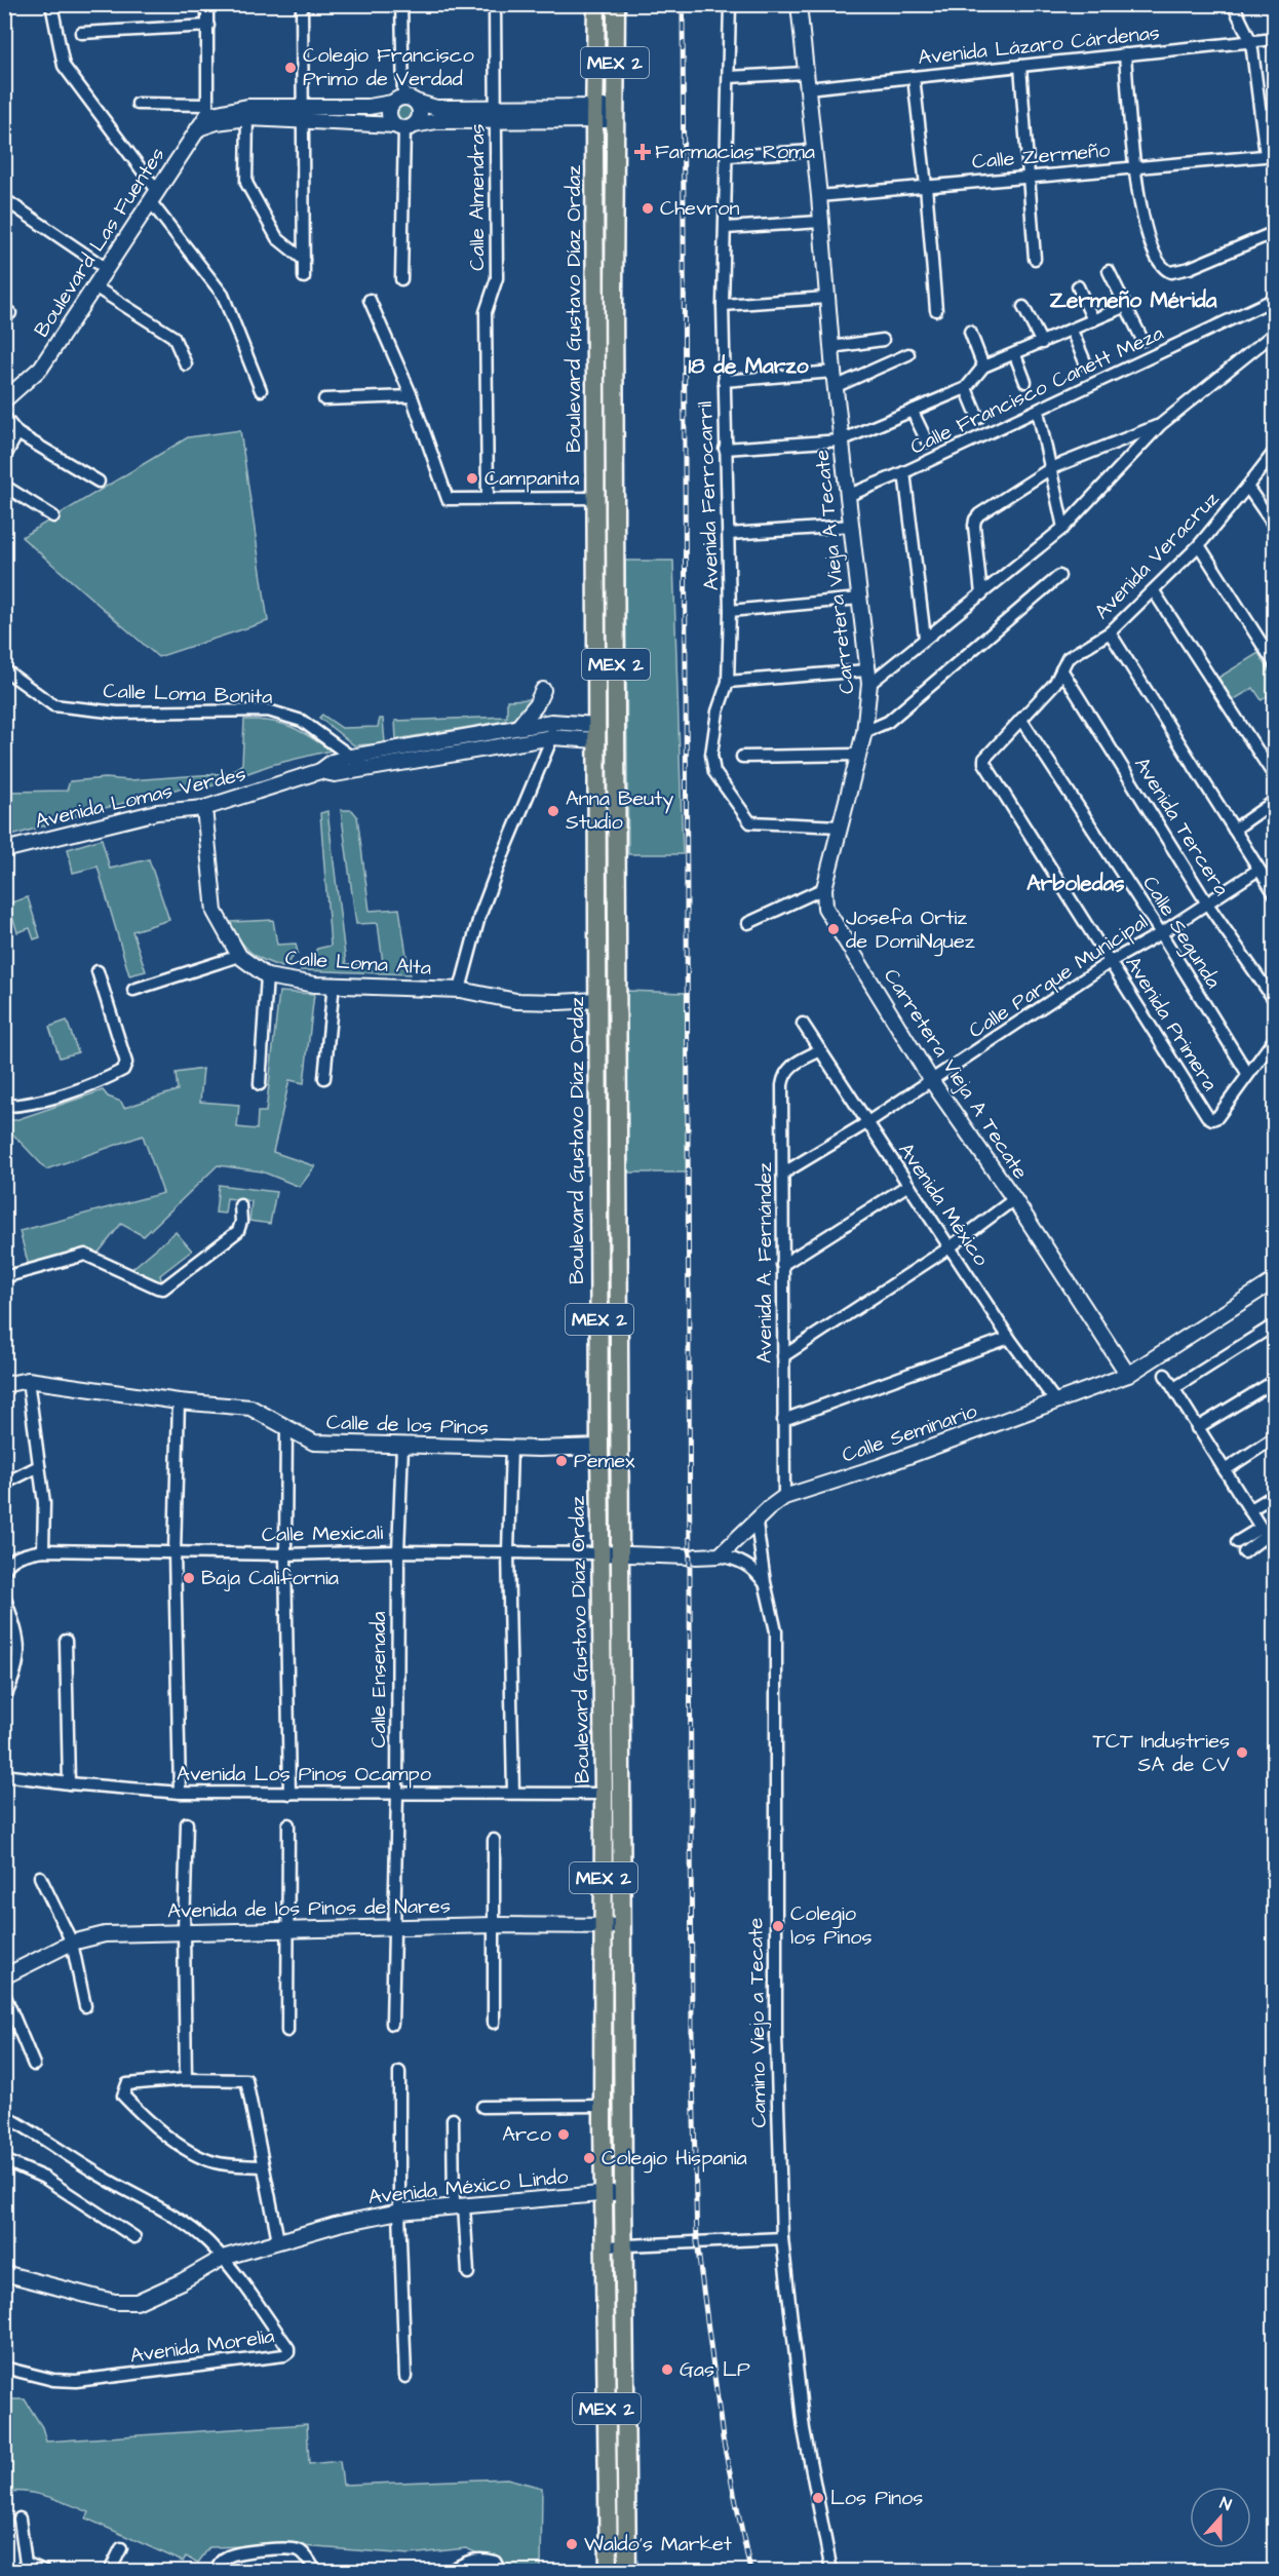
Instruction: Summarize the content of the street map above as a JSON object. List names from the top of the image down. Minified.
{"streets":{"main road":["MEX 2","Boulevard Gustavo Díaz Ordaz"],"street":["Avenida Lázaro Cárdenas","Calle Zermeño","Calle Almendras","Boulevard Las Fuentes","Calle Francisco Canett Meza","Avenida Ferrocarril","Avenida Veracruz","Carretera Vieja A Tecate","Calle Loma Bonita","Avenida Lomas Verdes","Avenida Tercera","Calle Segunda","Calle Loma Alta","Calle Parque Municipal","Avenida Primera","Avenida México","Avenida A. Fernández","Calle de los Pinos","Calle Seminario","Calle Mexicali","Calle Ensenada","Avenida Los Pinos Ocampo","Avenida de los Pinos de Nares","Camino Viejo a Tecate","Avenida México Lindo","Avenida Morelia"]},"crossings":[["Avenida Lázaro Cárdenas","Carretera Vieja A Tecate"],["Calle Zermeño","Carretera Vieja A Tecate"],["Boulevard Gustavo Díaz Ordaz","Avenida Lomas Verdes"],["Boulevard Gustavo Díaz Ordaz","Calle Loma Alta"],["Boulevard Gustavo Díaz Ordaz","Calle de los Pinos"],["Boulevard Gustavo Díaz Ordaz","Calle Mexicali"],["Boulevard Gustavo Díaz Ordaz","Avenida Los Pinos Ocampo"],["Boulevard Gustavo Díaz Ordaz","Avenida de los Pinos de Nares"],["Boulevard Gustavo Díaz Ordaz","Avenida México Lindo"],["Calle Francisco Canett Meza","Carretera Vieja A Tecate"],["Avenida Ferrocarril","Carretera Vieja A Tecate"],["Avenida Veracruz","Avenida Tercera"],["Avenida Veracruz","Calle Segunda"],["Avenida Veracruz","Avenida Primera"],["Carretera Vieja A Tecate","Calle Parque Municipal"],["Carretera Vieja A Tecate","Calle Seminario"],["Calle Loma Bonita","Avenida Lomas Verdes"],["Avenida Lomas Verdes","Calle Loma Alta"],["Avenida Tercera","Calle Parque Municipal"],["Calle Segunda","Calle Parque Municipal"],["Calle Segunda","Avenida Primera"],["Calle Parque Municipal","Avenida Primera"],["Calle Parque Municipal","Avenida México"],["Calle Parque Municipal","Avenida A. Fernández"],["Avenida México","Avenida A. Fernández"],["Avenida México","Calle Seminario"],["Avenida A. Fernández","Calle Seminario"],["Calle de los Pinos","Calle Ensenada"],["Calle Seminario","Camino Viejo a Tecate"],["Calle Mexicali","Calle Ensenada"],["Calle Ensenada","Avenida Los Pinos Ocampo"],["Calle Ensenada","Avenida de los Pinos de Nares"],["Avenida México Lindo","Avenida Morelia"]],"districts":["Zermeño Mérida","18 de Marzo","Arboledas"],"places":{"other":["Colegio Francisco Primo de Verdad","Chevron","Campanita","Anna Beuty Studio","Josefa Ortiz de DomiNguez","Pemex","Baja California","TCT Industries SA de CV","Colegio los Pinos","Arco","Colegio Hispania","Gas LP","Los Pinos","Waldo's Market"],"health":["Farmacias Roma"]},"north":"top"}
